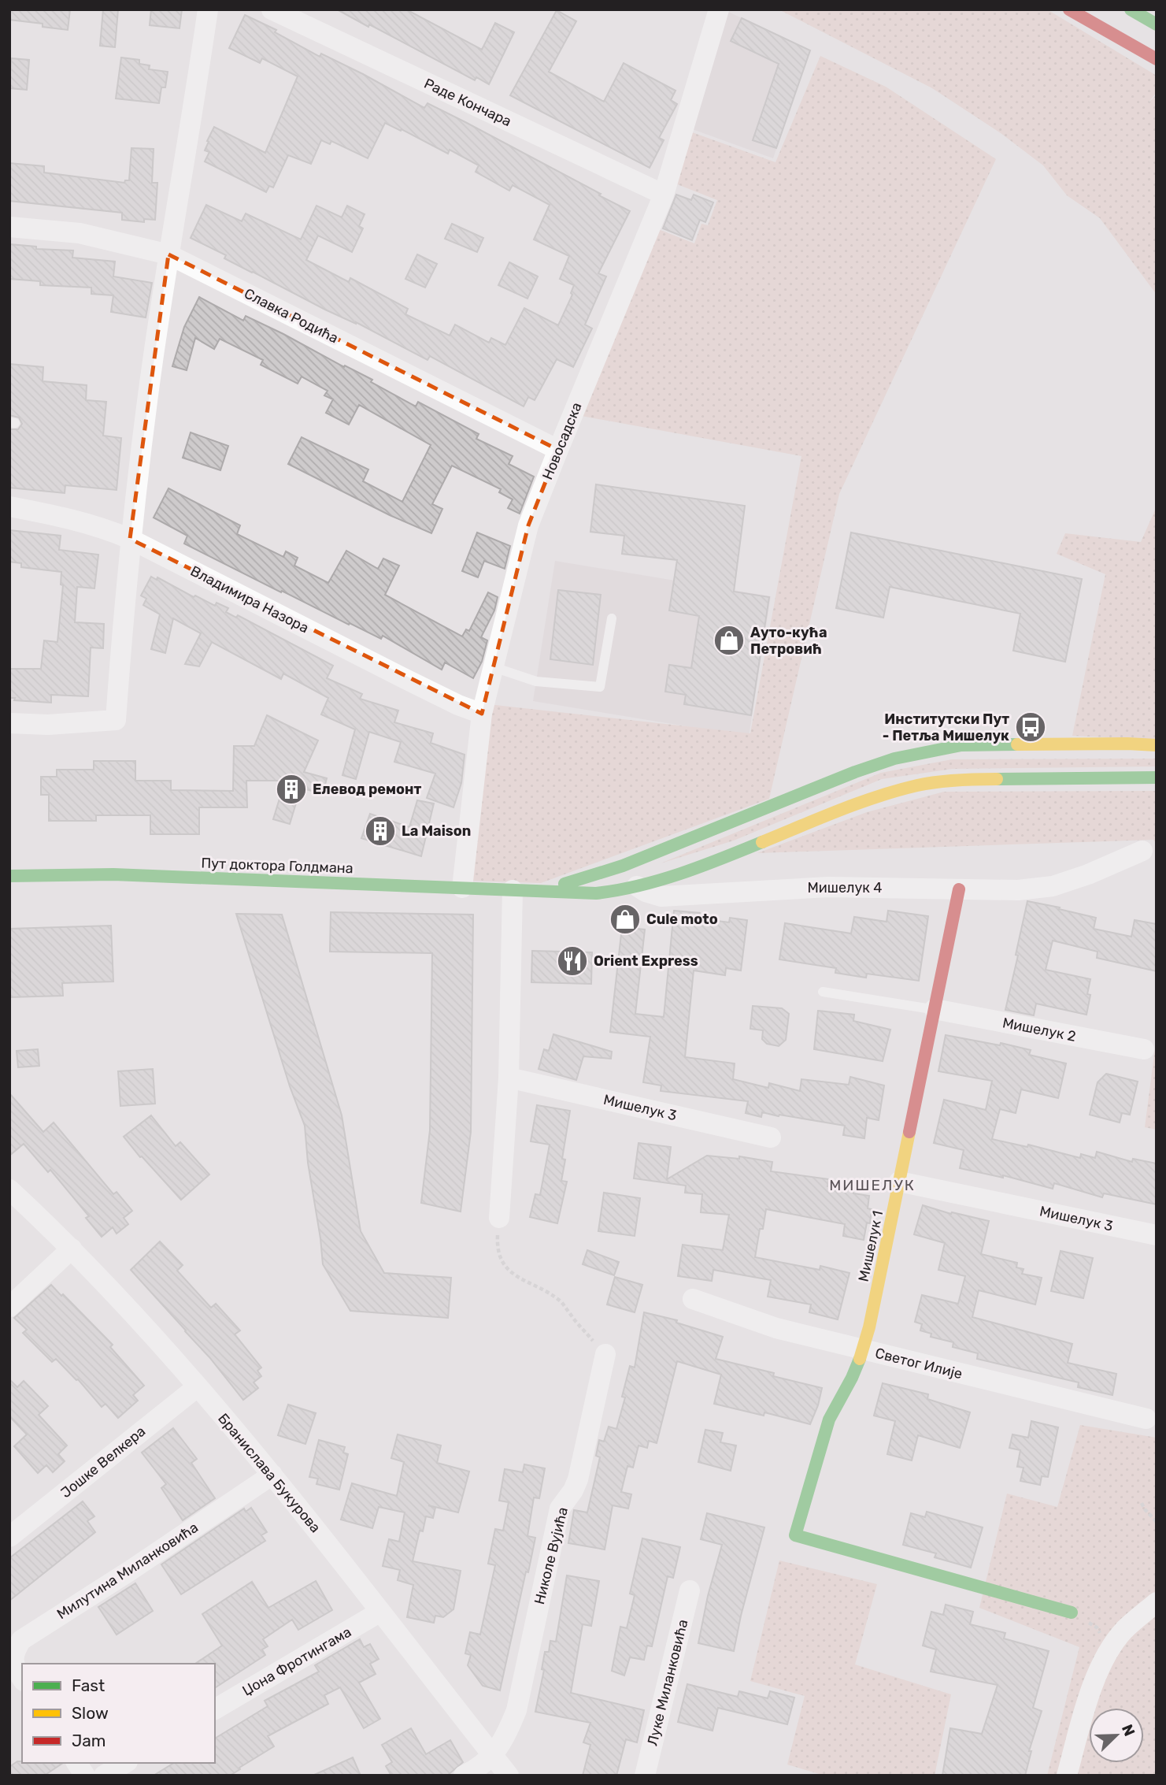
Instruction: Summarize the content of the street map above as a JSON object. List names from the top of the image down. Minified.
{"streets":{"street":["Раде Кончара","Славка Родића","Новосадска","Владимира Назора","Пут доктора Голдмана","Мишелук 4","Мишелук 2","Мишелук 3","Мишелук 1","Светог Илије","Јошке Велкера","Бранислава Букурова","Николе Вујића","Милутина Миланковића","Џона Фротингама","Луке Миланковића"]},"crossings":[["Раде Кончара","Новосадска"],["Славка Родића","Новосадска"],["Новосадска","Владимира Назора"],["Новосадска","Пут доктора Голдмана"],["Мишелук 4","Мишелук 1"],["Мишелук 2","Мишелук 1"],["Мишелук 3","Мишелук 1"],["Мишелук 1","Светог Илије"],["Јошке Велкера","Бранислава Букурова"],["Бранислава Букурова","Николе Вујића"],["Бранислава Букурова","Милутина Миланковића"],["Бранислава Букурова","Џона Фротингама"]],"districts":["МИШЕЛУК"],"places":{"shop":["Ауто-кућа Петровић","Cule moto"],"bus stop":["Институтски Пут - Петља Мишелук"],"building":["Елевод ремонт","La Maison"],"restaurant":["Orient Express"]},"legend":["Fast","Slow","Jam"],"north":"top right"}
